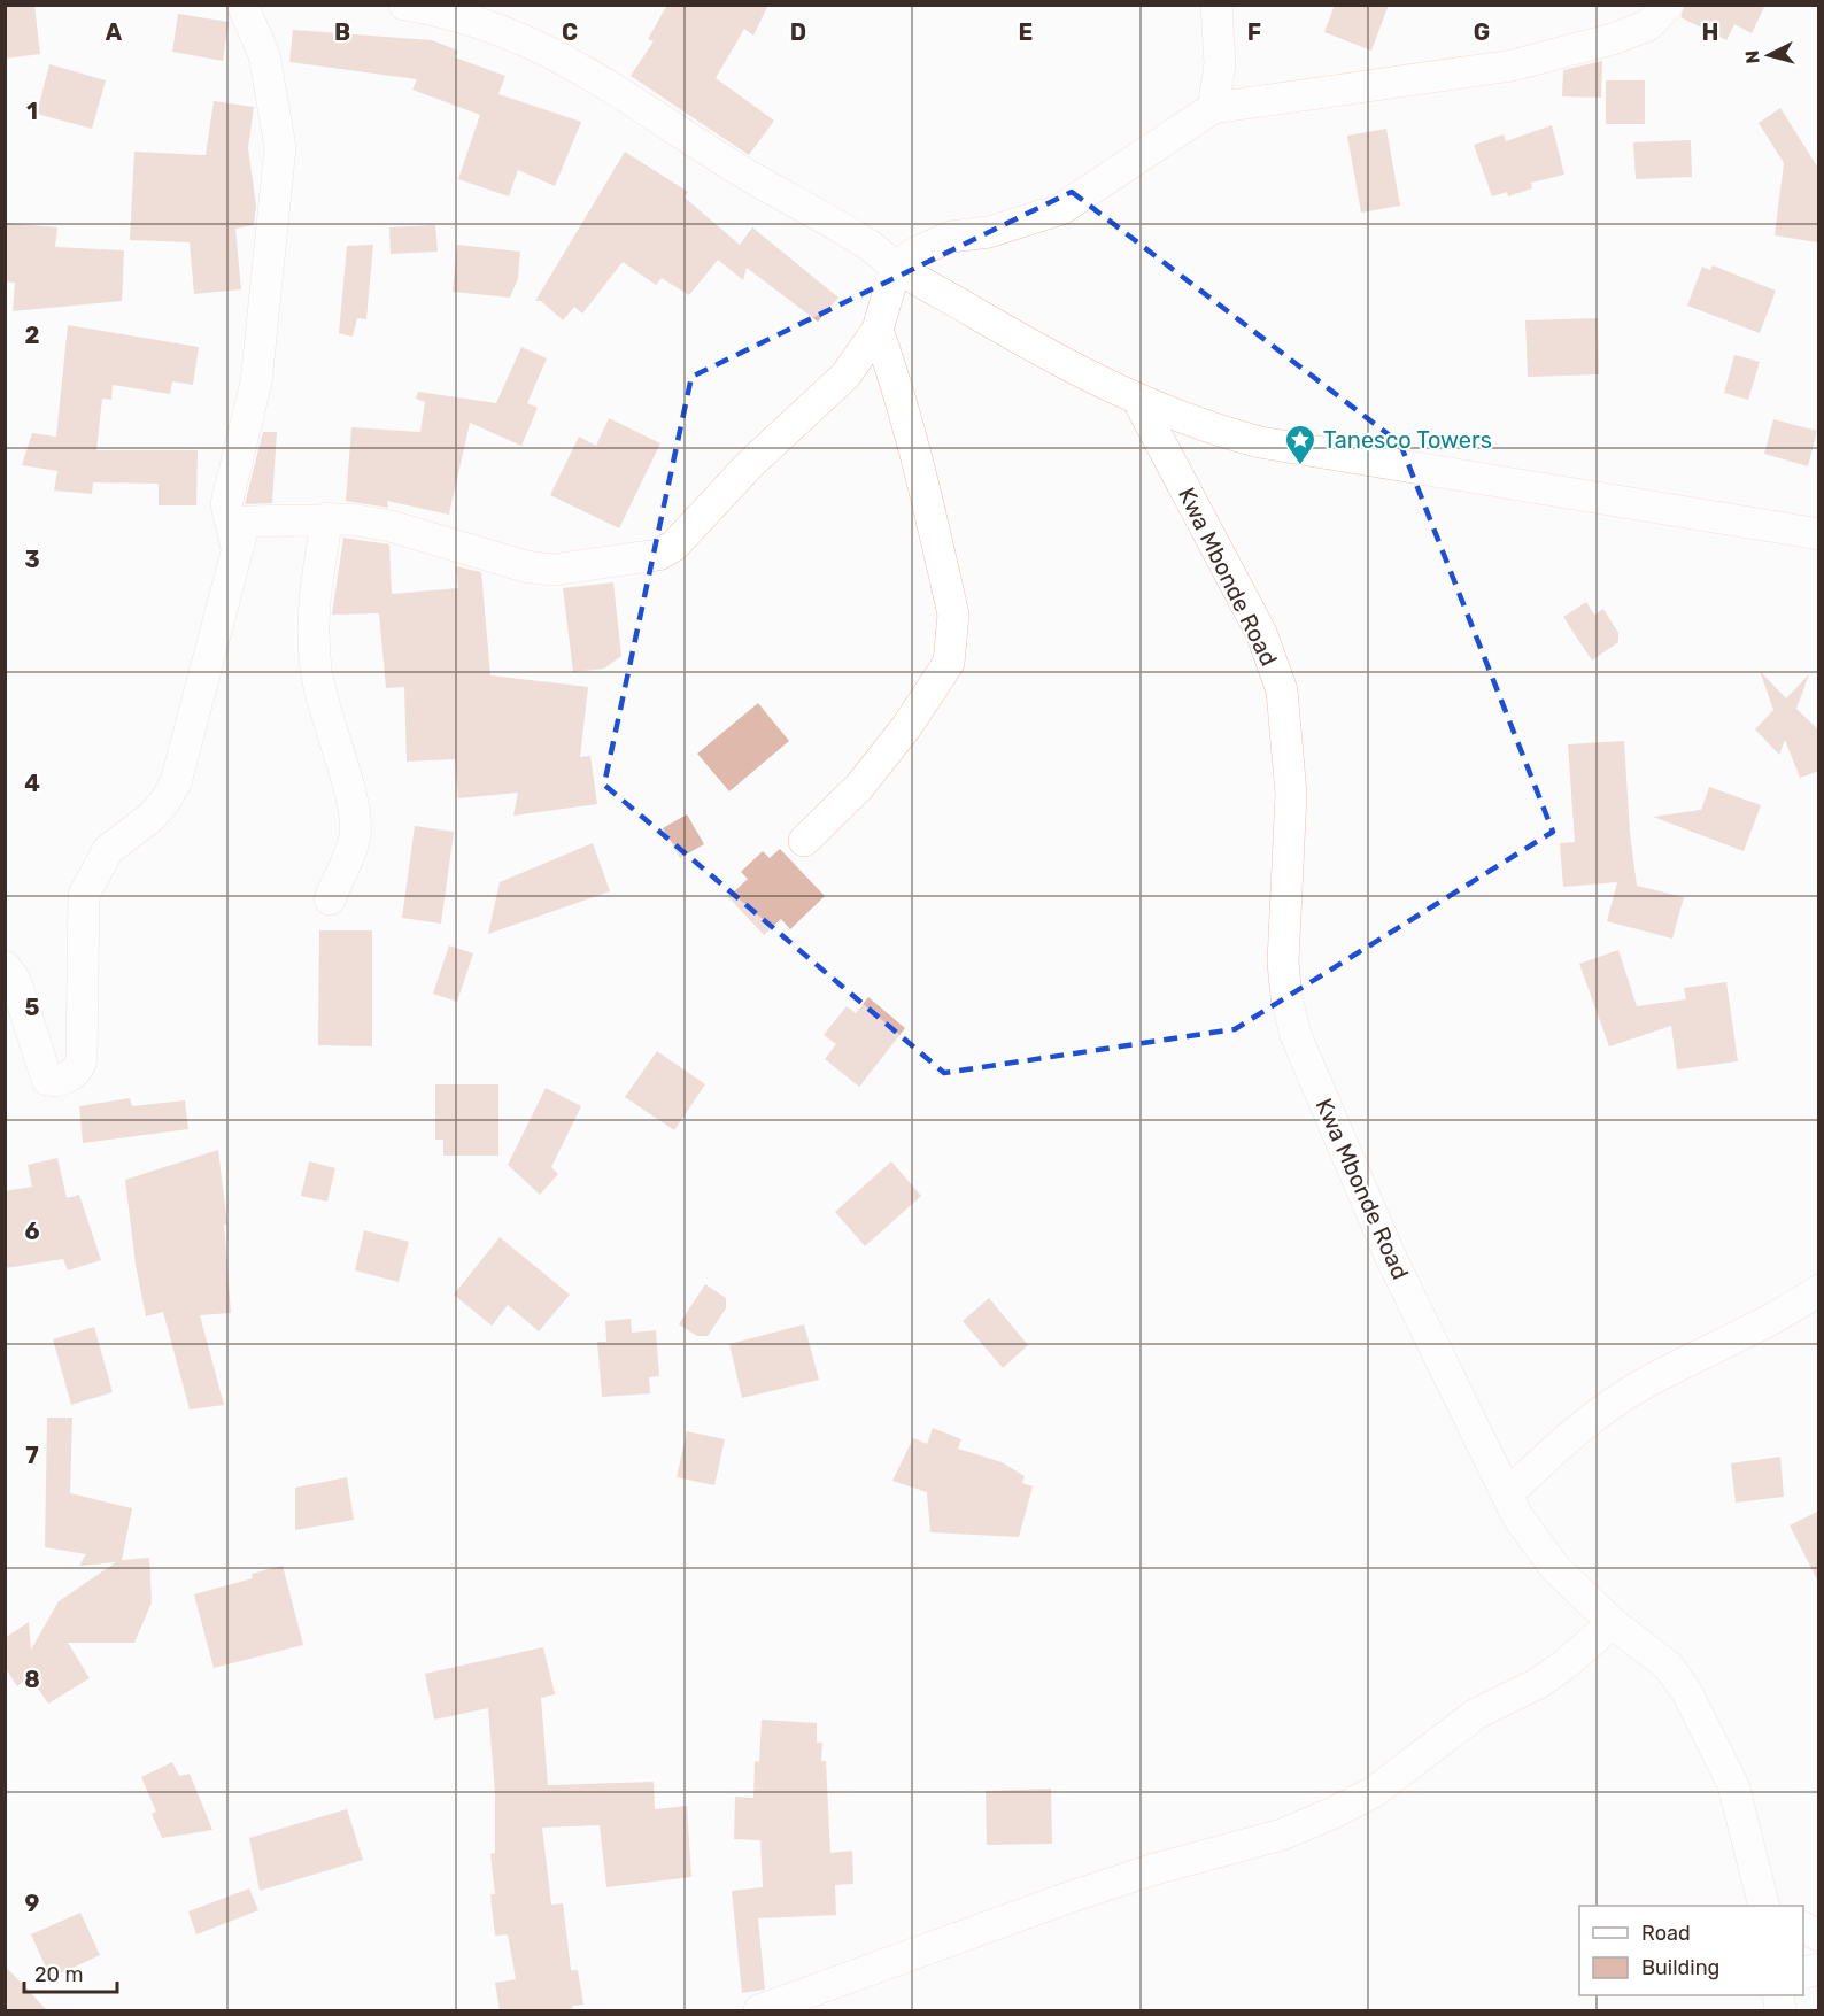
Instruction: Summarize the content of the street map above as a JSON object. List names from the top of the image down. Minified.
{"streets":{"street":["Kwa Mbonde Road"]},"places":{"place":["Tanesco Towers"]},"legend":["Road","Building"],"scale_bar":"20 m","north":"left","grid":{"columns":["A","B","C","D","E","F","G","H"],"rows":["1","2","3","4","5","6","7","8","9"]}}
